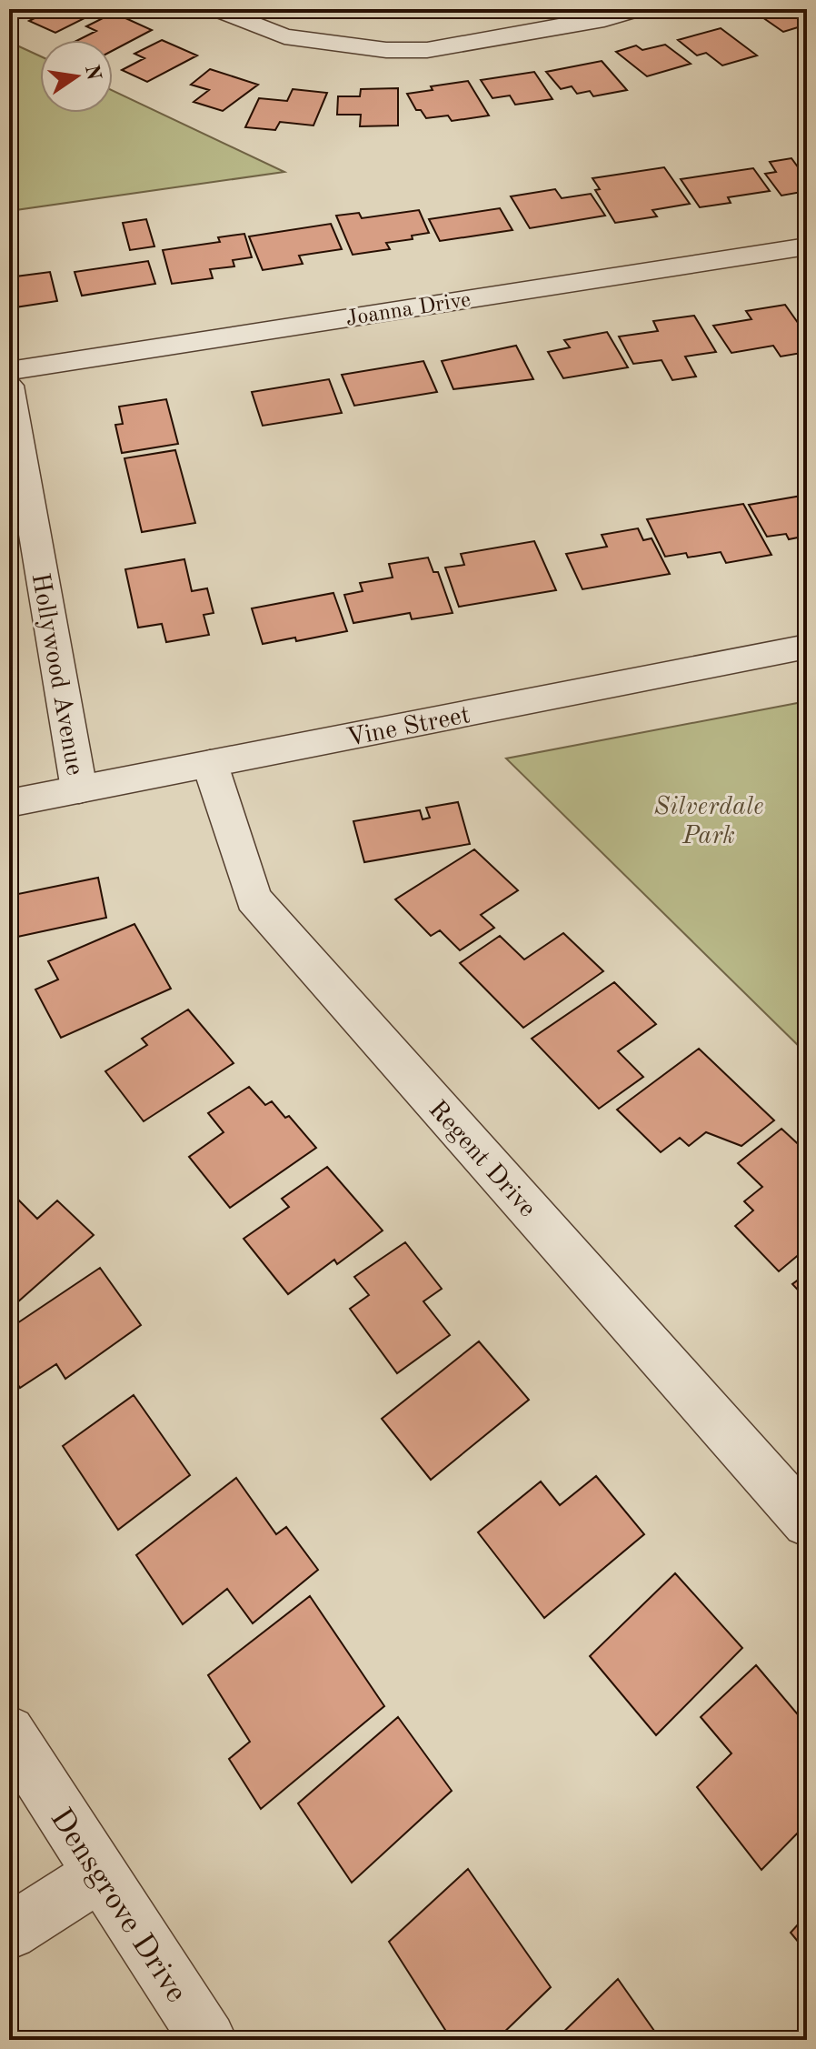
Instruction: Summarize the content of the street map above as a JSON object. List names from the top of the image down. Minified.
{"streets":{"street":["Joanna Drive","Hollywood Avenue","Vine Street","Regent Drive","Densgrove Drive"]},"crossings":[["Hollywood Avenue","Vine Street"],["Vine Street","Regent Drive"]],"parks":["Silverdale Park"],"north":"right"}
